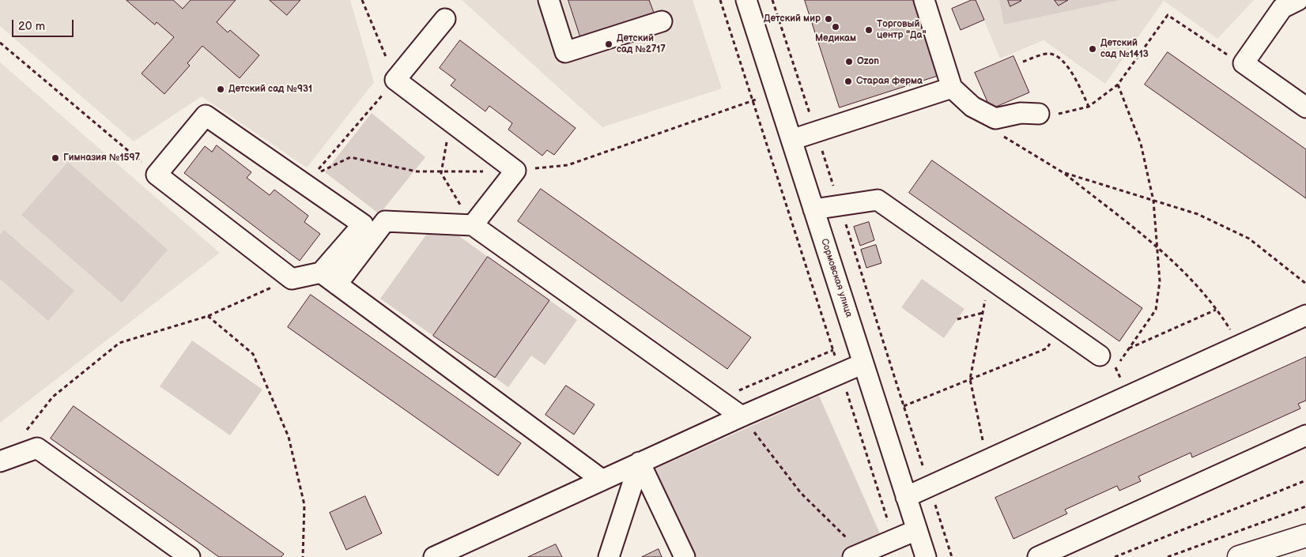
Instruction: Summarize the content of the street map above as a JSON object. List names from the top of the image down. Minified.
{"streets":{"street":["Сормовская улица"]},"places":["Детский мир","Медикам","Торговый центр \"Да\"","Детский сад №2717","Детский сад №1413","Ozon","Старая ферма","Детский сад №931","Гимназия №1597"],"scale_bar":"20 m"}
